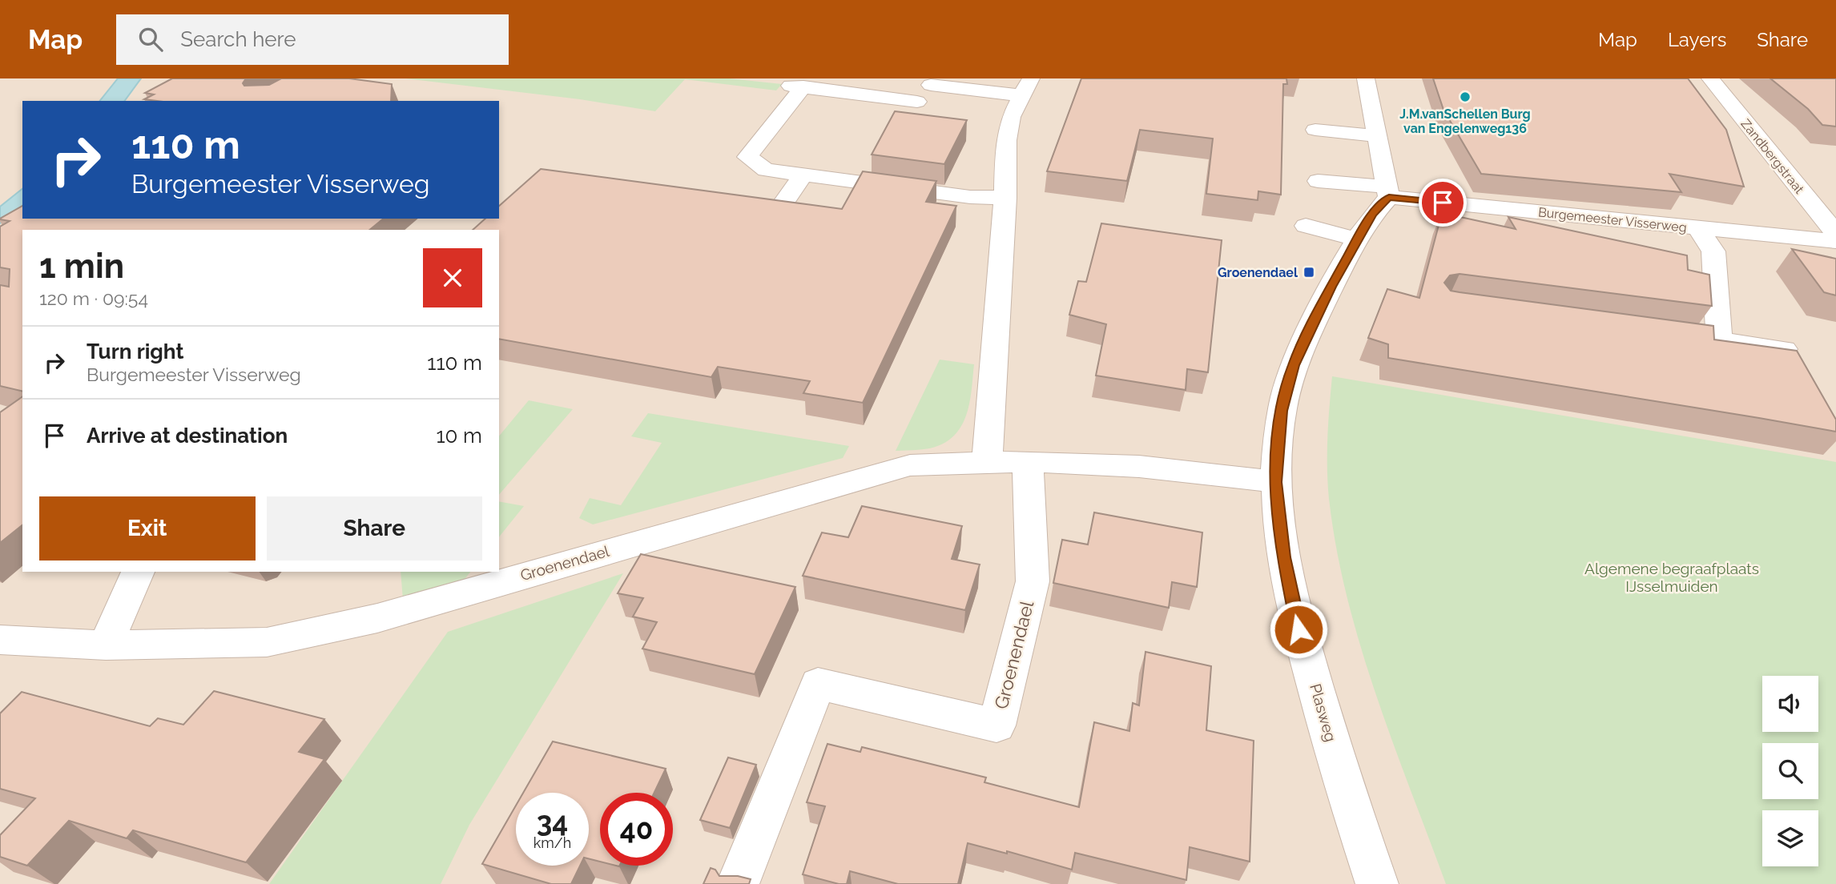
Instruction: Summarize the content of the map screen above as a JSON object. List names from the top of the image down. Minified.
{"streets":{"street":["Zandbergstraat","Burgemeester Visserweg","Groenendael","Plasweg"]},"crossings":[["Burgemeester Visserweg","Plasweg"],["Groenendael","Plasweg"]],"parks":["Algemene begraafplaats IJsselmuiden"],"places":{"other":["J.M.vanSchellen Burg van Engelenweg136"],"transit":["Groenendael"]},"page":{"header":"Map","search":"Search here","nav":["Map","Layers","Share"],"turn":["110 m","Burgemeester Visserweg"],"heading":["1 min","120 m · 09:54"],"list":[{"name":"Turn right","note":"Burgemeester Visserweg","value":"110 m"},{"name":"Arrive at destination","value":"10 m"}],"buttons":["Exit","Share"],"speed":"34 km/h","limit":"40"}}
